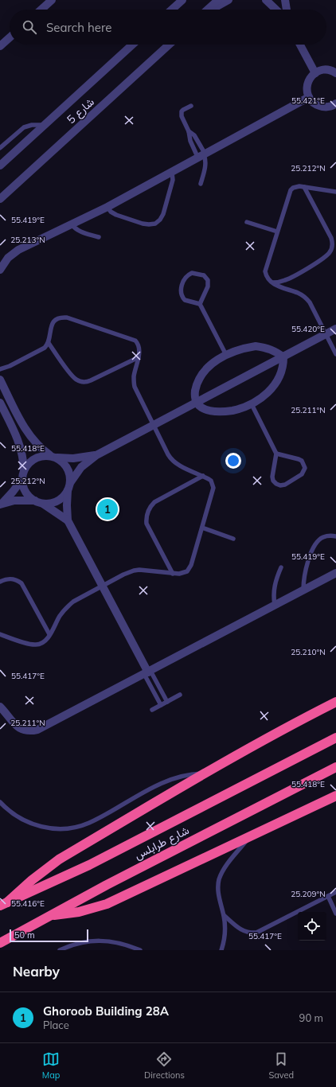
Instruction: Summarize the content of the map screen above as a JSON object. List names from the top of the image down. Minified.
{"streets":{"highway":["شارع طرابلس"],"street":["شارع 5"]},"scale_bar":"50 m","page":{"search":"Search here","pins":"1","scale":"50 m","heading":"Nearby","list":[{"mark":"1","name":"Ghoroob Building 28A","note":"Place","value":"90 m"}],"nav":["Map","Directions","Saved"]},"coordinates":["55.421°E","25.212°N","55.419°E","25.213°N","55.420°E","25.211°N","55.418°E","25.210°N","55.417°E","25.209°N","55.416°E"]}
